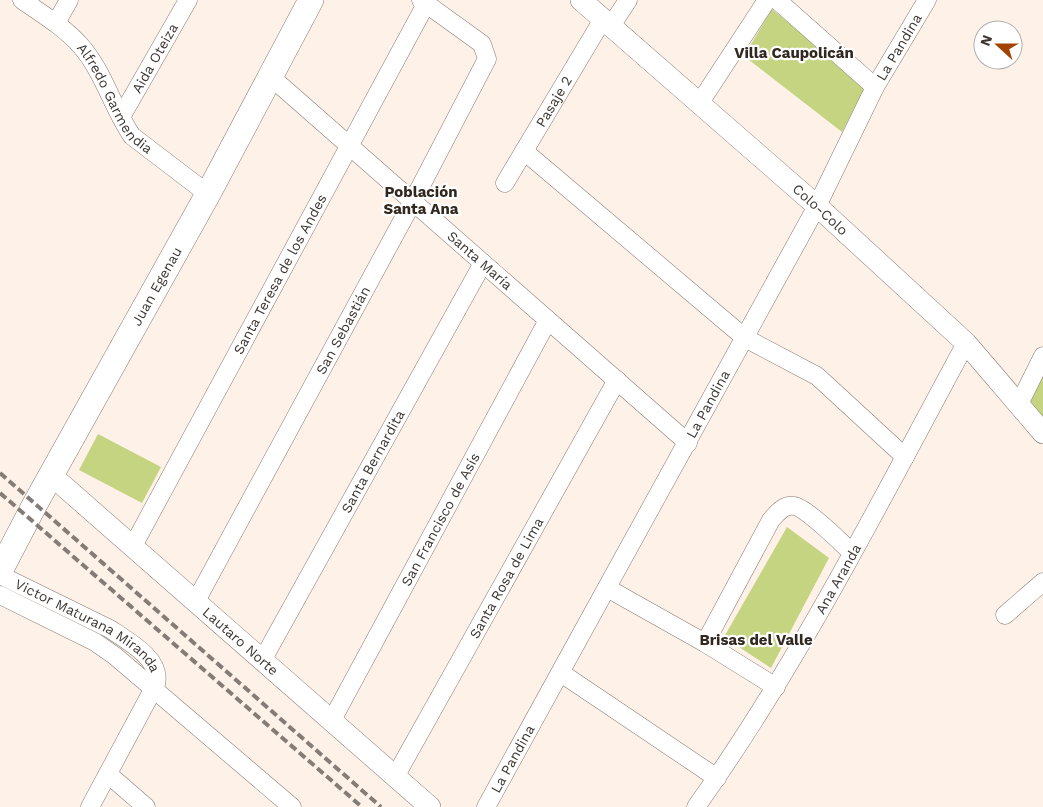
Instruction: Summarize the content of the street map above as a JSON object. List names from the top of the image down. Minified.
{"streets":{"main road":["Juan Egenau"],"street":["La Pandina","Aida Oteiza","Alfredo Garmendia","Pasaje 2","Colo-Colo","Santa María","Santa Teresa de los Andes","San Sebastián","Santa Bernardita","San Francisco de Asís","Santa Rosa de Lima","Ana Aranda","Victor Maturana Miranda","Lautaro Norte"]},"crossings":[["La Pandina","Colo-Colo"],["La Pandina","Santa María"],["Aida Oteiza","Alfredo Garmendia"],["Alfredo Garmendia","Juan Egenau"],["Pasaje 2","Colo-Colo"],["Colo-Colo","Ana Aranda"],["Santa María","Santa Teresa de los Andes"],["Santa María","Juan Egenau"],["Santa María","San Sebastián"],["Santa María","Santa Bernardita"],["Santa María","San Francisco de Asís"],["Santa María","Santa Rosa de Lima"],["Santa Teresa de los Andes","San Sebastián"],["Santa Teresa de los Andes","Lautaro Norte"],["Juan Egenau","Lautaro Norte"],["San Sebastián","Lautaro Norte"],["Santa Bernardita","Lautaro Norte"],["San Francisco de Asís","Lautaro Norte"],["Santa Rosa de Lima","Lautaro Norte"]],"districts":["Villa Caupolicán","Población Santa Ana","Brisas del Valle"],"north":"left"}
